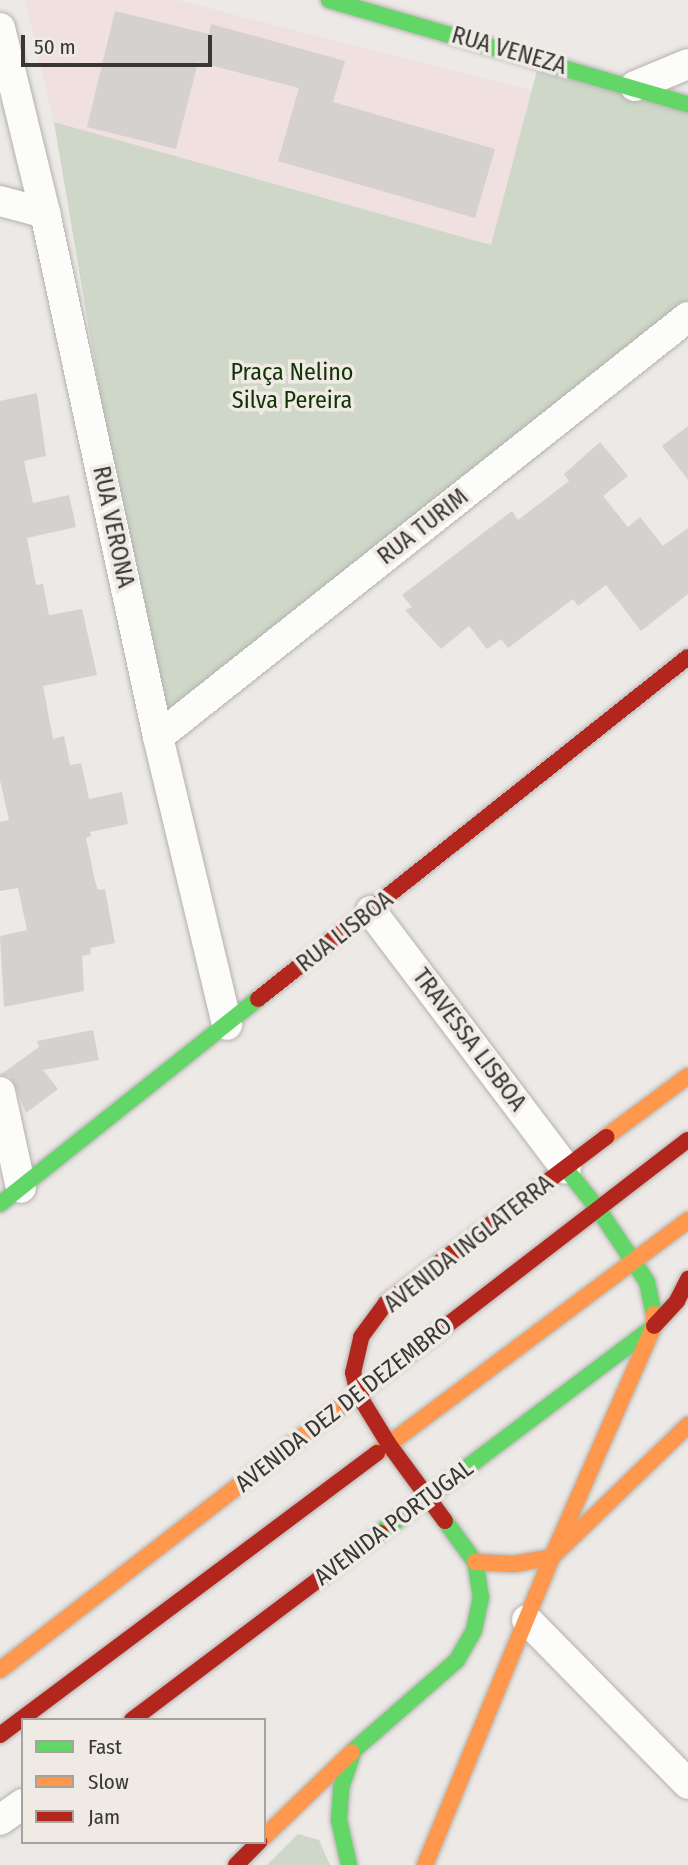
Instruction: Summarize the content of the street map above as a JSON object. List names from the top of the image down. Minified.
{"streets":{"main road":["RUA VENEZA","RUA LISBOA","AVENIDA INGLATERRA","AVENIDA DEZ DE DEZEMBRO","AVENIDA PORTUGAL"],"street":["RUA VERONA","RUA TURIM","TRAVESSA LISBOA"]},"crossings":[["RUA VERONA","RUA TURIM"],["RUA VERONA","RUA LISBOA"],["RUA LISBOA","TRAVESSA LISBOA"],["TRAVESSA LISBOA","AVENIDA INGLATERRA"],["AVENIDA INGLATERRA","AVENIDA DEZ DE DEZEMBRO"],["AVENIDA INGLATERRA","AVENIDA PORTUGAL"]],"parks":["Praça Nelino Silva Pereira"],"legend":["Fast","Slow","Jam"],"scale_bar":"50 m"}
